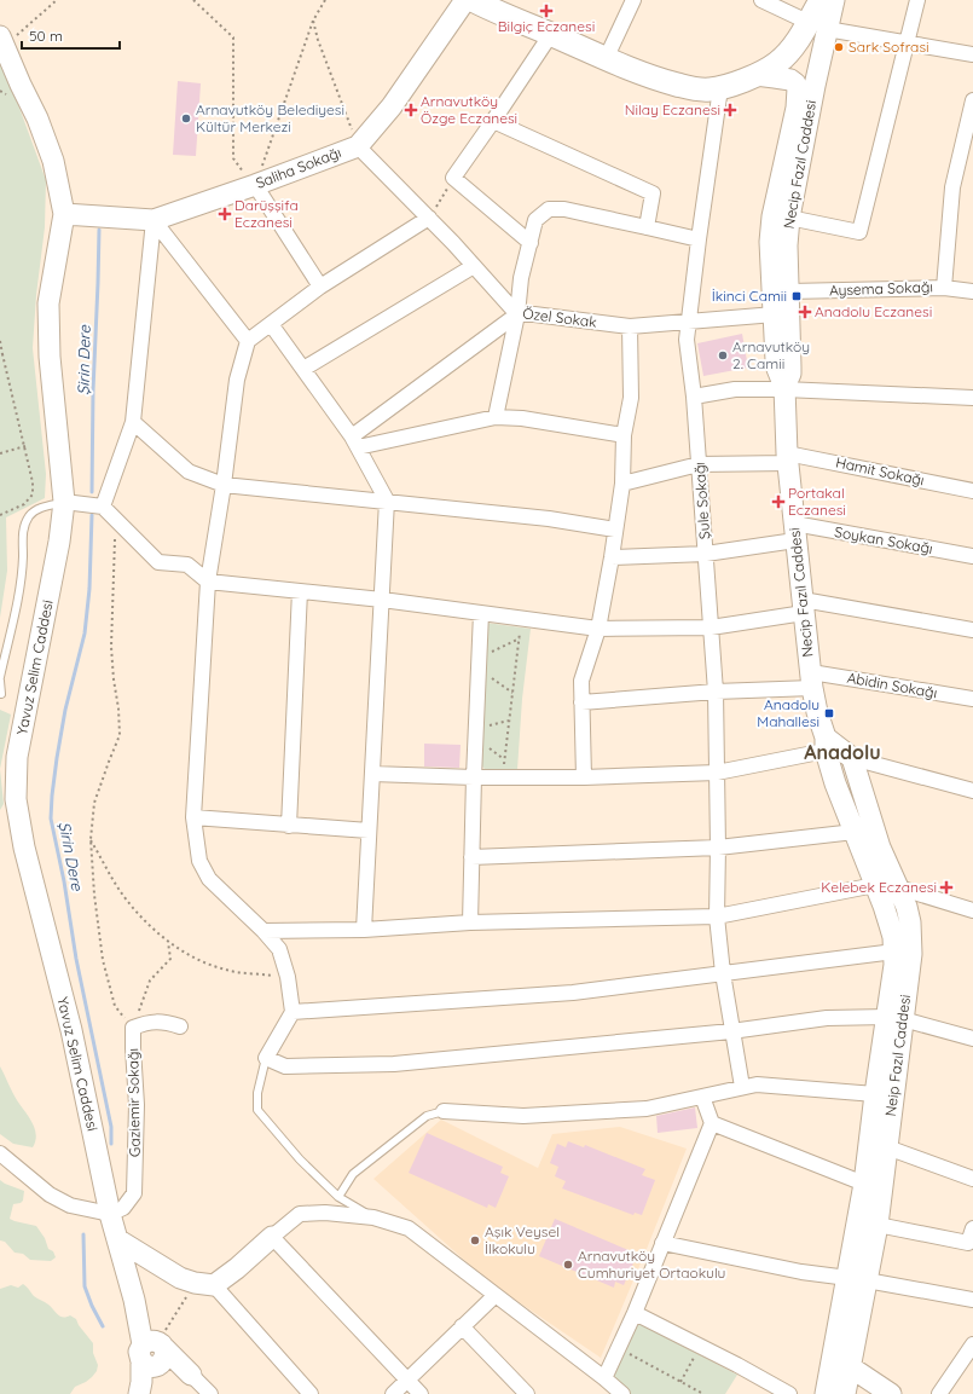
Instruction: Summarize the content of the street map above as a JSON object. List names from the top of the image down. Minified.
{"streets":{"main road":["Necip Fazıl Caddesi","Saliha Sokağı","Yavuz Selim Caddesi","Neip Fazıl Caddesi"],"street":["Aysema Sokağı","Özel Sokak","Hamit Sokağı","Şule Sokağı","Soykan Sokağı","Abidin Sokağı","Gaziemir Sokağı"]},"crossings":[["Necip Fazıl Caddesi","Aysema Sokağı"],["Necip Fazıl Caddesi","Özel Sokak"],["Necip Fazıl Caddesi","Hamit Sokağı"],["Necip Fazıl Caddesi","Soykan Sokağı"],["Necip Fazıl Caddesi","Abidin Sokağı"],["Necip Fazıl Caddesi","Neip Fazıl Caddesi"],["Saliha Sokağı","Özel Sokak"],["Saliha Sokağı","Yavuz Selim Caddesi"],["Özel Sokak","Şule Sokağı"],["Hamit Sokağı","Şule Sokağı"],["Şule Sokağı","Soykan Sokağı"],["Şule Sokağı","Abidin Sokağı"],["Yavuz Selim Caddesi","Gaziemir Sokağı"]],"districts":["Anadolu"],"water":["Şirin Dere"],"places":{"health":["Bilgiç Eczanesi","Arnavutköy Özge Eczanesi","Nilay Eczanesi","Darüşşifa Eczanesi","Anadolu Eczanesi","Portakal Eczanesi","Kelebek Eczanesi"],"other":["Sark Sofrasi","Arnavutköy Belediyesi Kültür Merkezi","Arnavutköy 2. Camii","Aşık Veysel İlkokulu","Arnavutköy Cumhuriyet Ortaokulu"],"transit":["İkinci Camii","Anadolu Mahallesi"]},"scale_bar":"50 m"}
